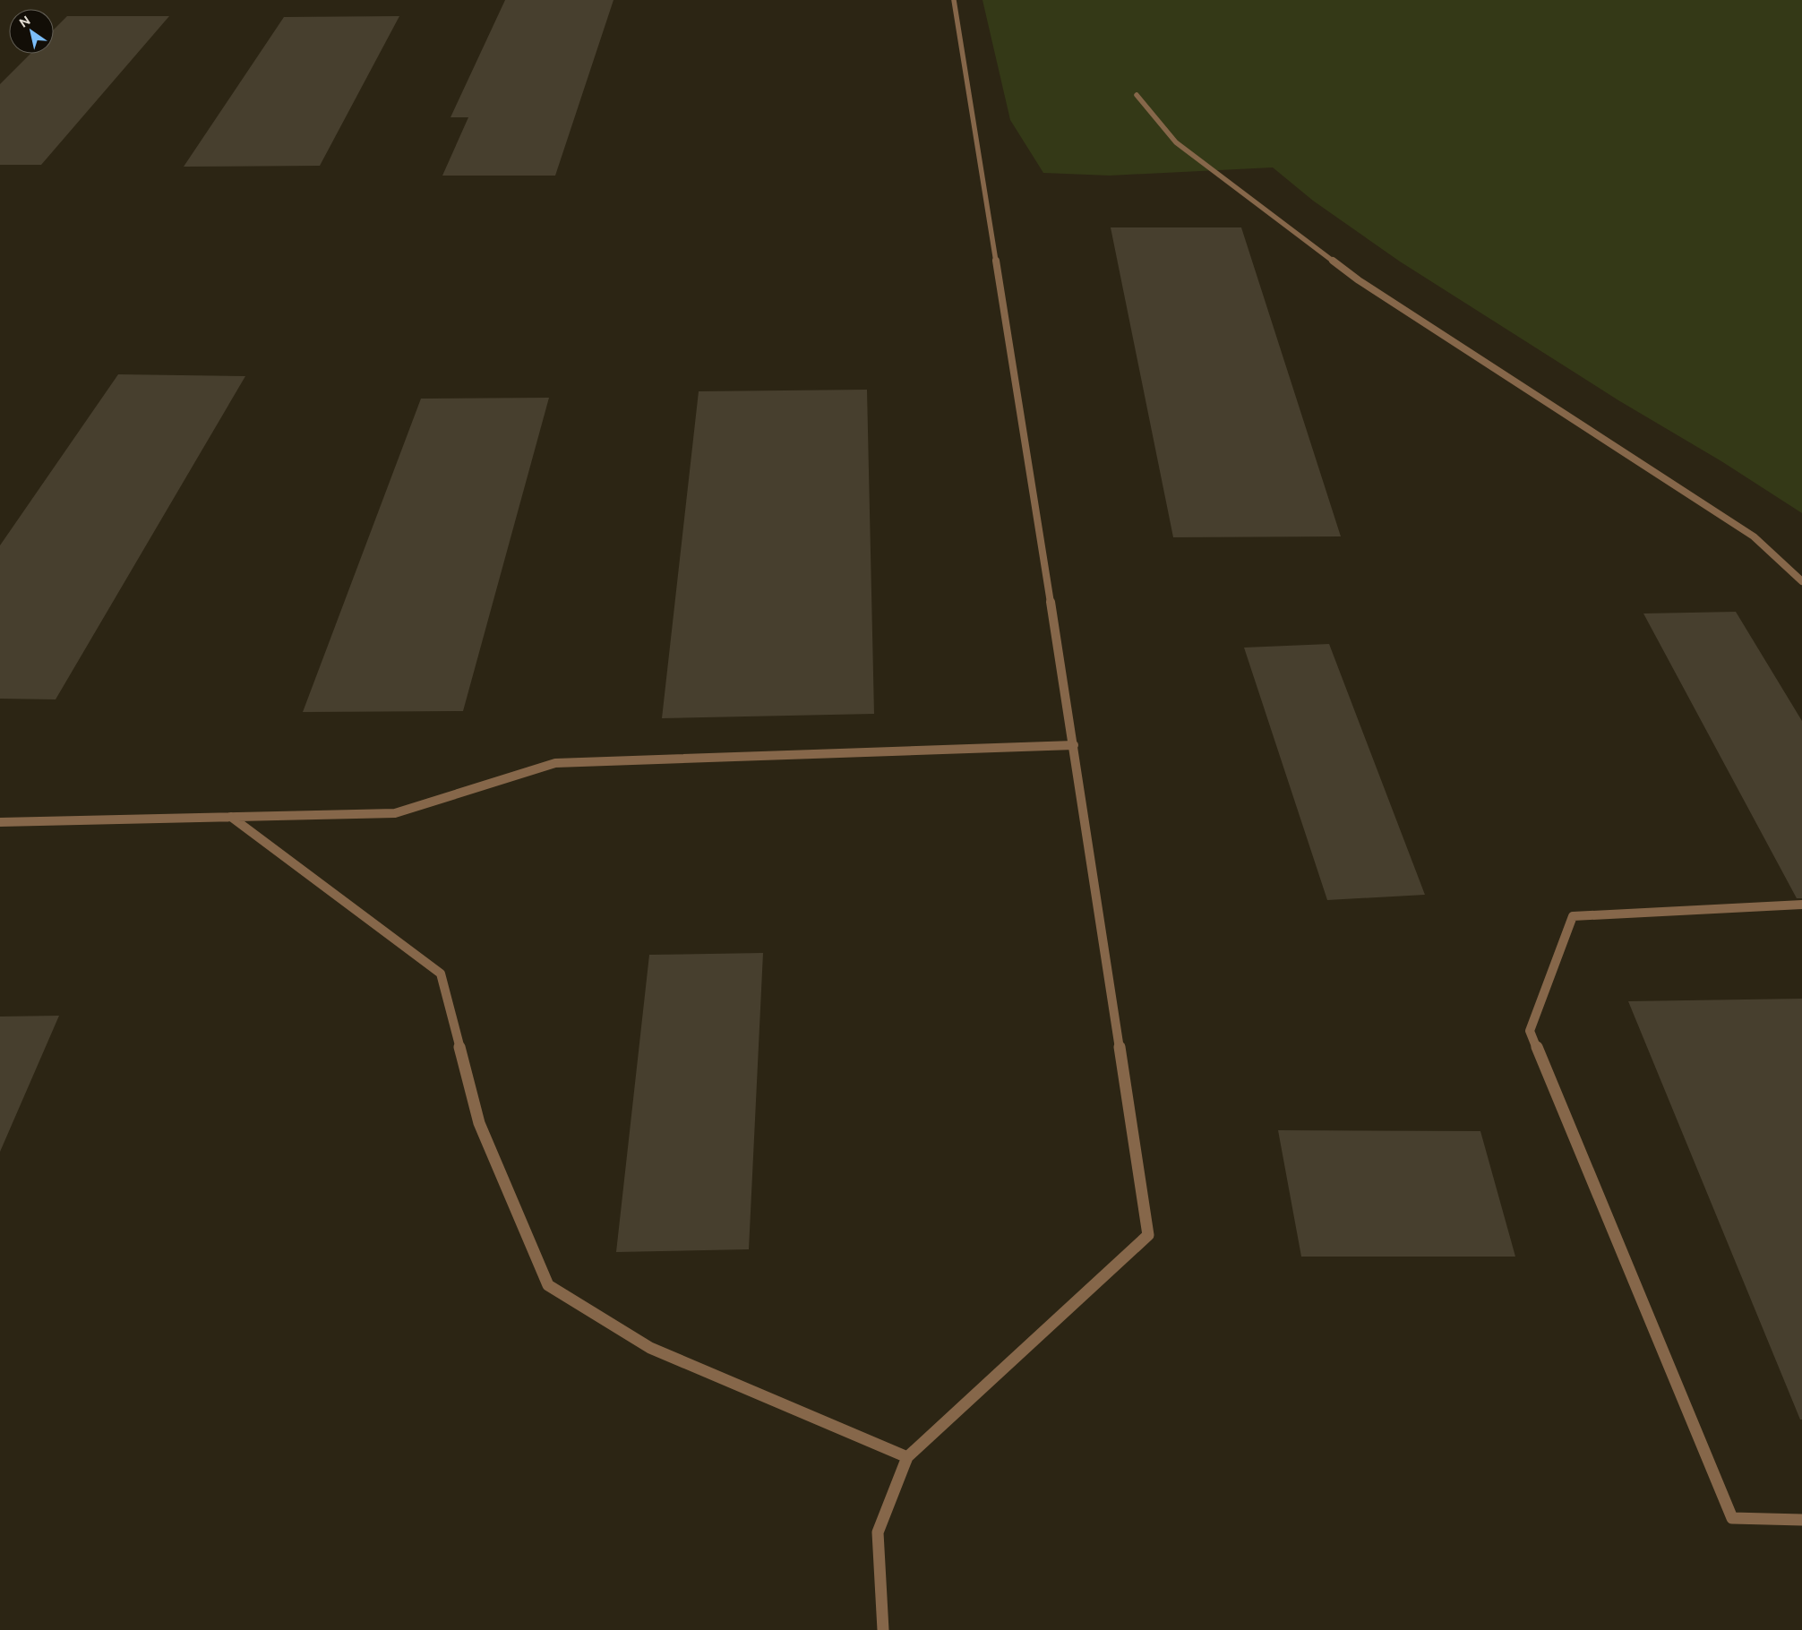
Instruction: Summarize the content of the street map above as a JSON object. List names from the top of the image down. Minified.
{"north":"top left"}
